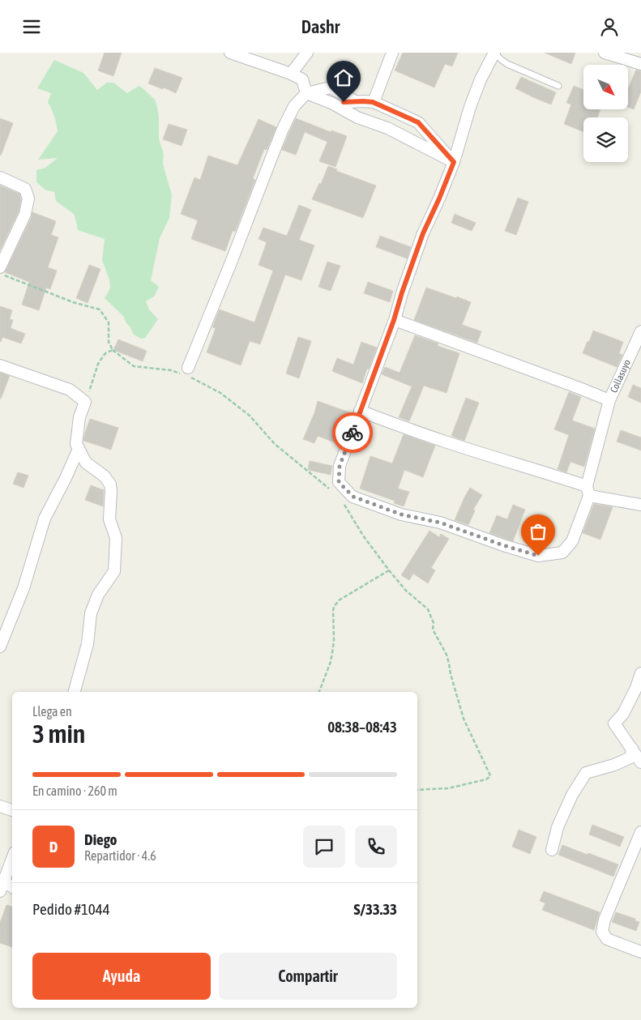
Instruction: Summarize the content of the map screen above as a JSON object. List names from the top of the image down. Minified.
{"streets":{"street":["Collasuyo"]},"north":"bottom right","page":{"header":"Dashr","heading":["3 min","Llega en","08:38–08:43"],"panel":["Diego","Repartidor · 4.6","Pedido #1044","S/33.33"],"bar":"En camino · 260 m","round":"D","buttons":["Ayuda","Compartir"]}}
